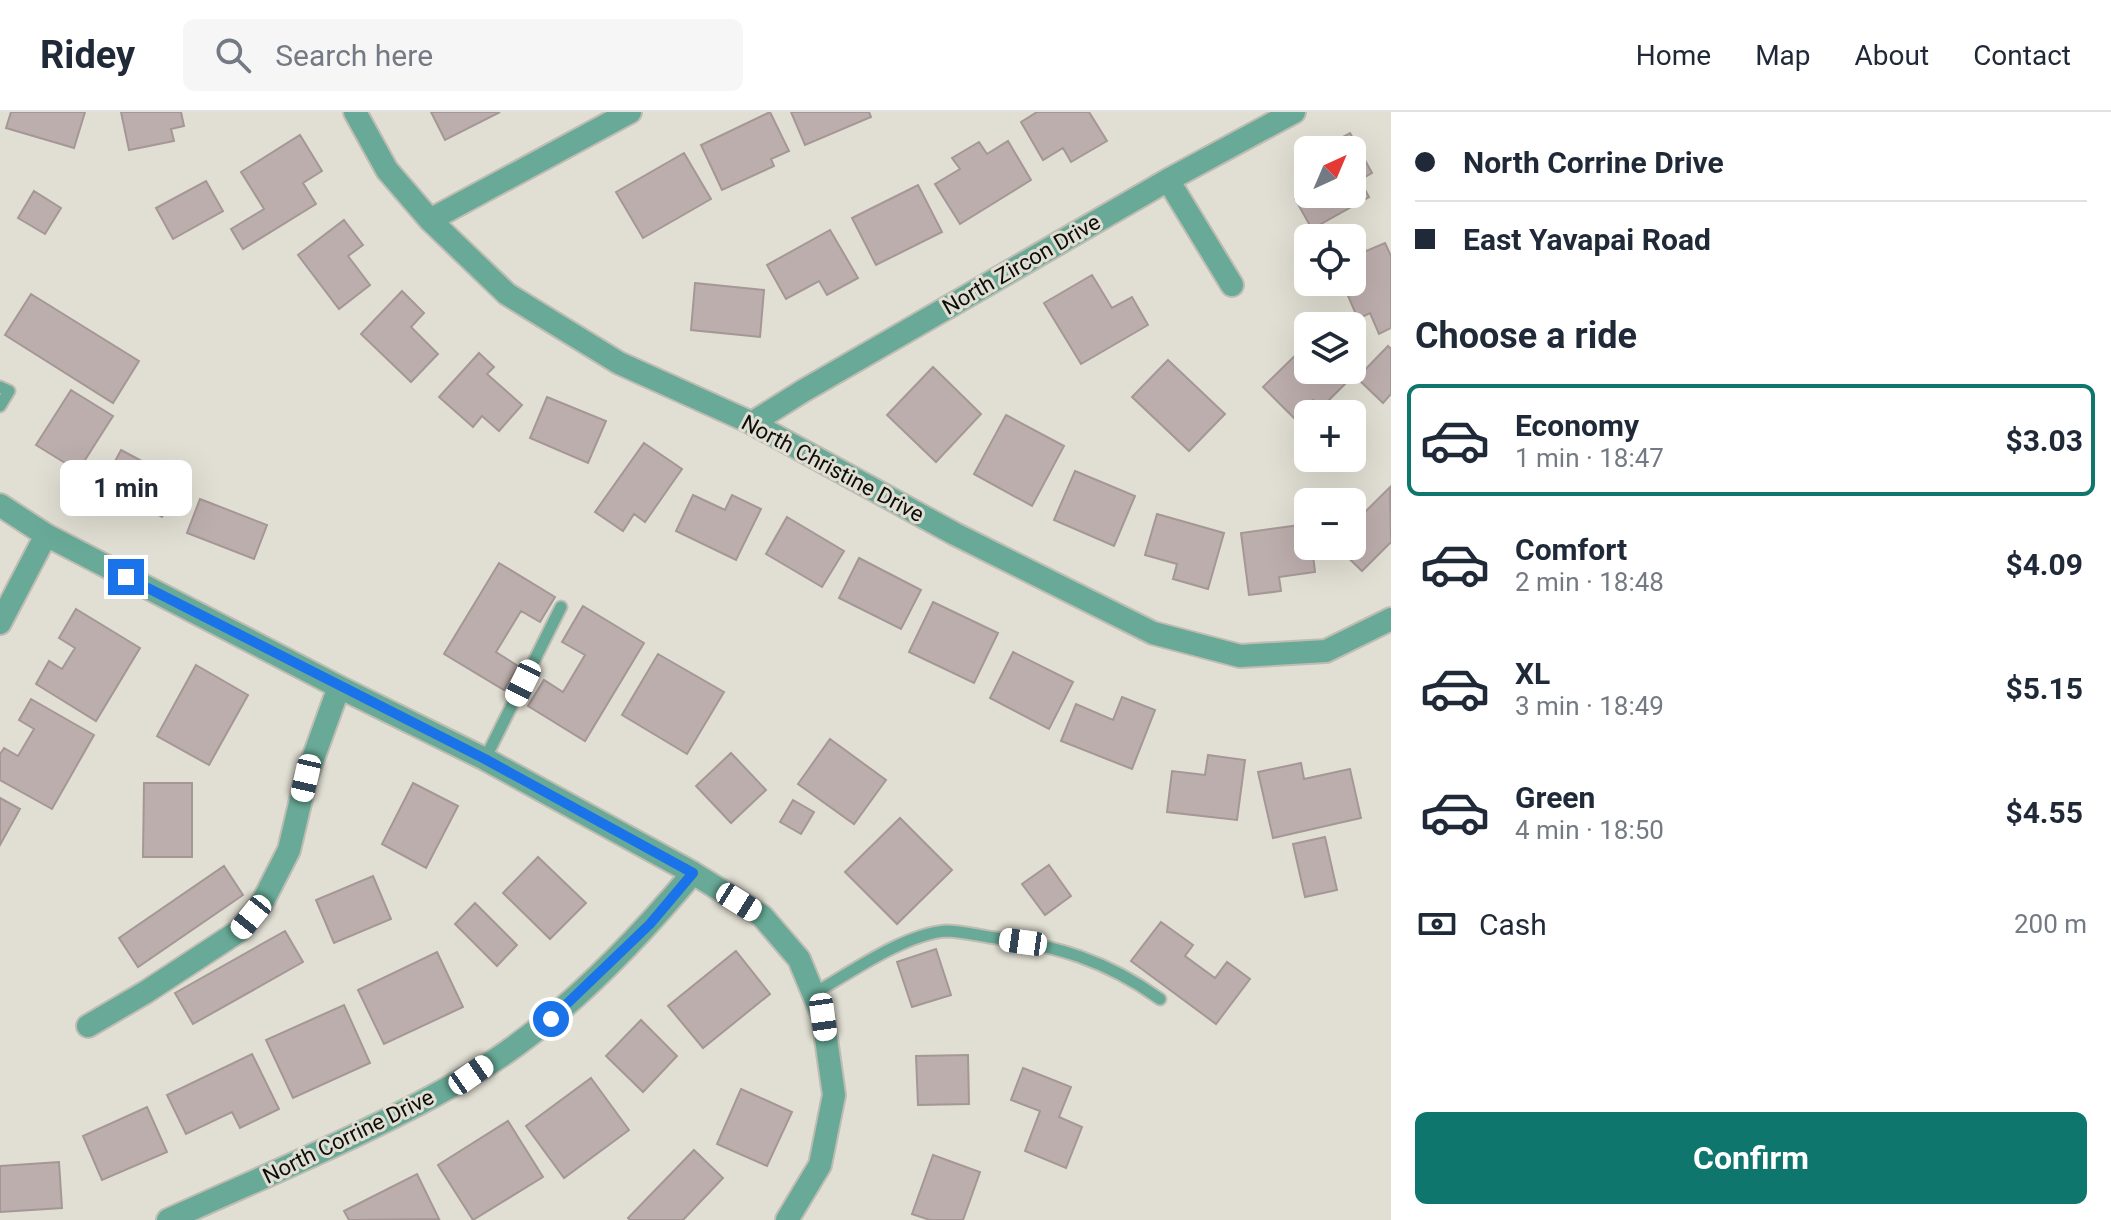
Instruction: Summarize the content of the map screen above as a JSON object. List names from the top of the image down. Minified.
{"streets":{"street":["North Zircon Drive","North Christine Drive","North Corrine Drive"]},"crossings":[["North Zircon Drive","North Christine Drive"]],"north":"top right","page":{"header":"Ridey","search":"Search here","nav":["Home","Map","About","Contact"],"banner":["North Corrine Drive","East Yavapai Road"],"map_buttons":["+","−"],"heading":"Choose a ride","list":[{"name":"Economy","note":"1 min · 18:47","value":"$3.03"},{"name":"Comfort","note":"2 min · 18:48","value":"$4.09"},{"name":"XL","note":"3 min · 18:49","value":"$5.15"},{"name":"Green","note":"4 min · 18:50","value":"$4.55"}],"bubble":"1 min","pay":["Cash","200 m"],"buttons":"Confirm"}}
